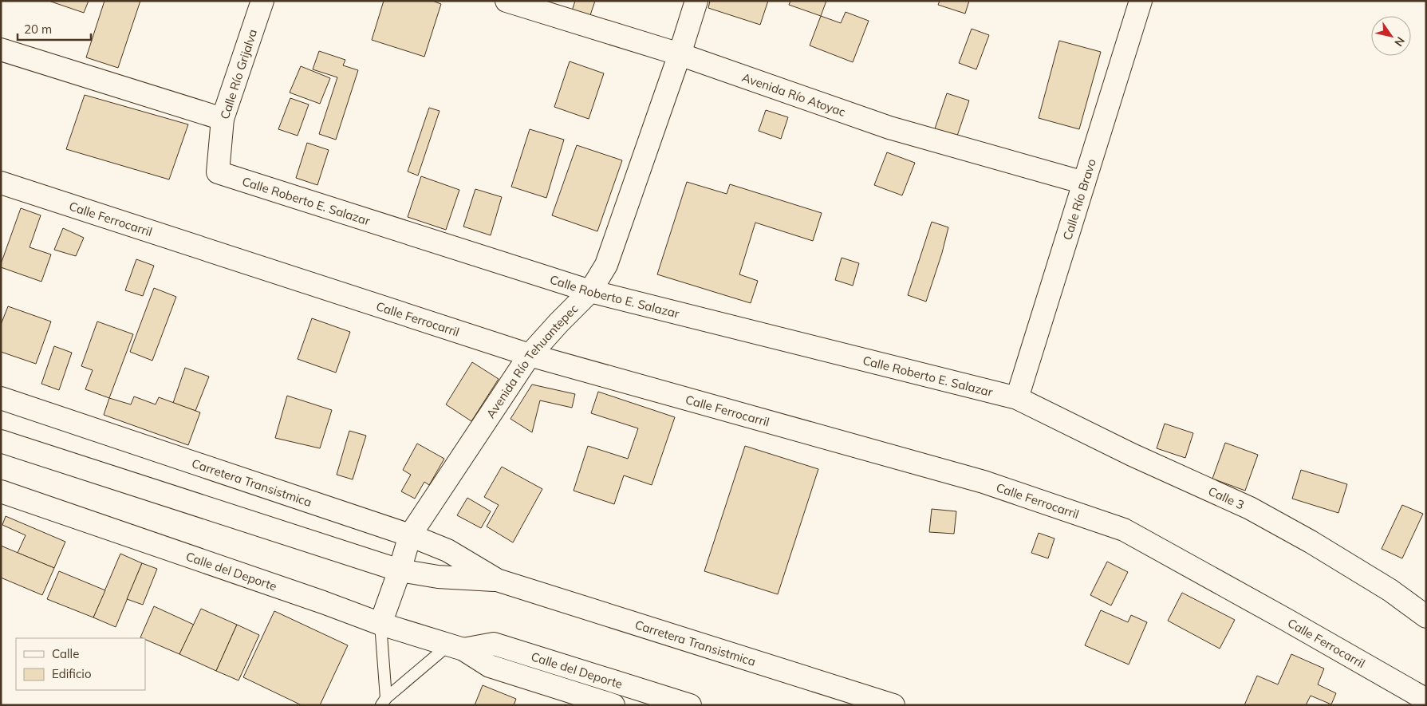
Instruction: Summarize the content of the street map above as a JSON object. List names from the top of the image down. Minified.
{"streets":{"street":["Calle Río Grijalva","Avenida Río Atoyac","Calle Río Bravo","Calle Roberto E. Salazar","Calle Ferrocarril","Avenida Río Tehuantepec","Carretera Transistmica","Calle 3","Calle del Deporte"]},"crossings":[["Calle Río Grijalva","Calle Roberto E. Salazar"],["Avenida Río Atoyac","Calle Río Bravo"],["Avenida Río Atoyac","Avenida Río Tehuantepec"],["Calle Río Bravo","Calle Roberto E. Salazar"],["Calle Río Bravo","Calle 3"],["Calle Roberto E. Salazar","Avenida Río Tehuantepec"],["Calle Roberto E. Salazar","Calle 3"],["Calle Ferrocarril","Avenida Río Tehuantepec"],["Avenida Río Tehuantepec","Carretera Transistmica"],["Avenida Río Tehuantepec","Calle del Deporte"]],"legend":["Calle","Edificio"],"scale_bar":"20 m","north":"bottom right"}
